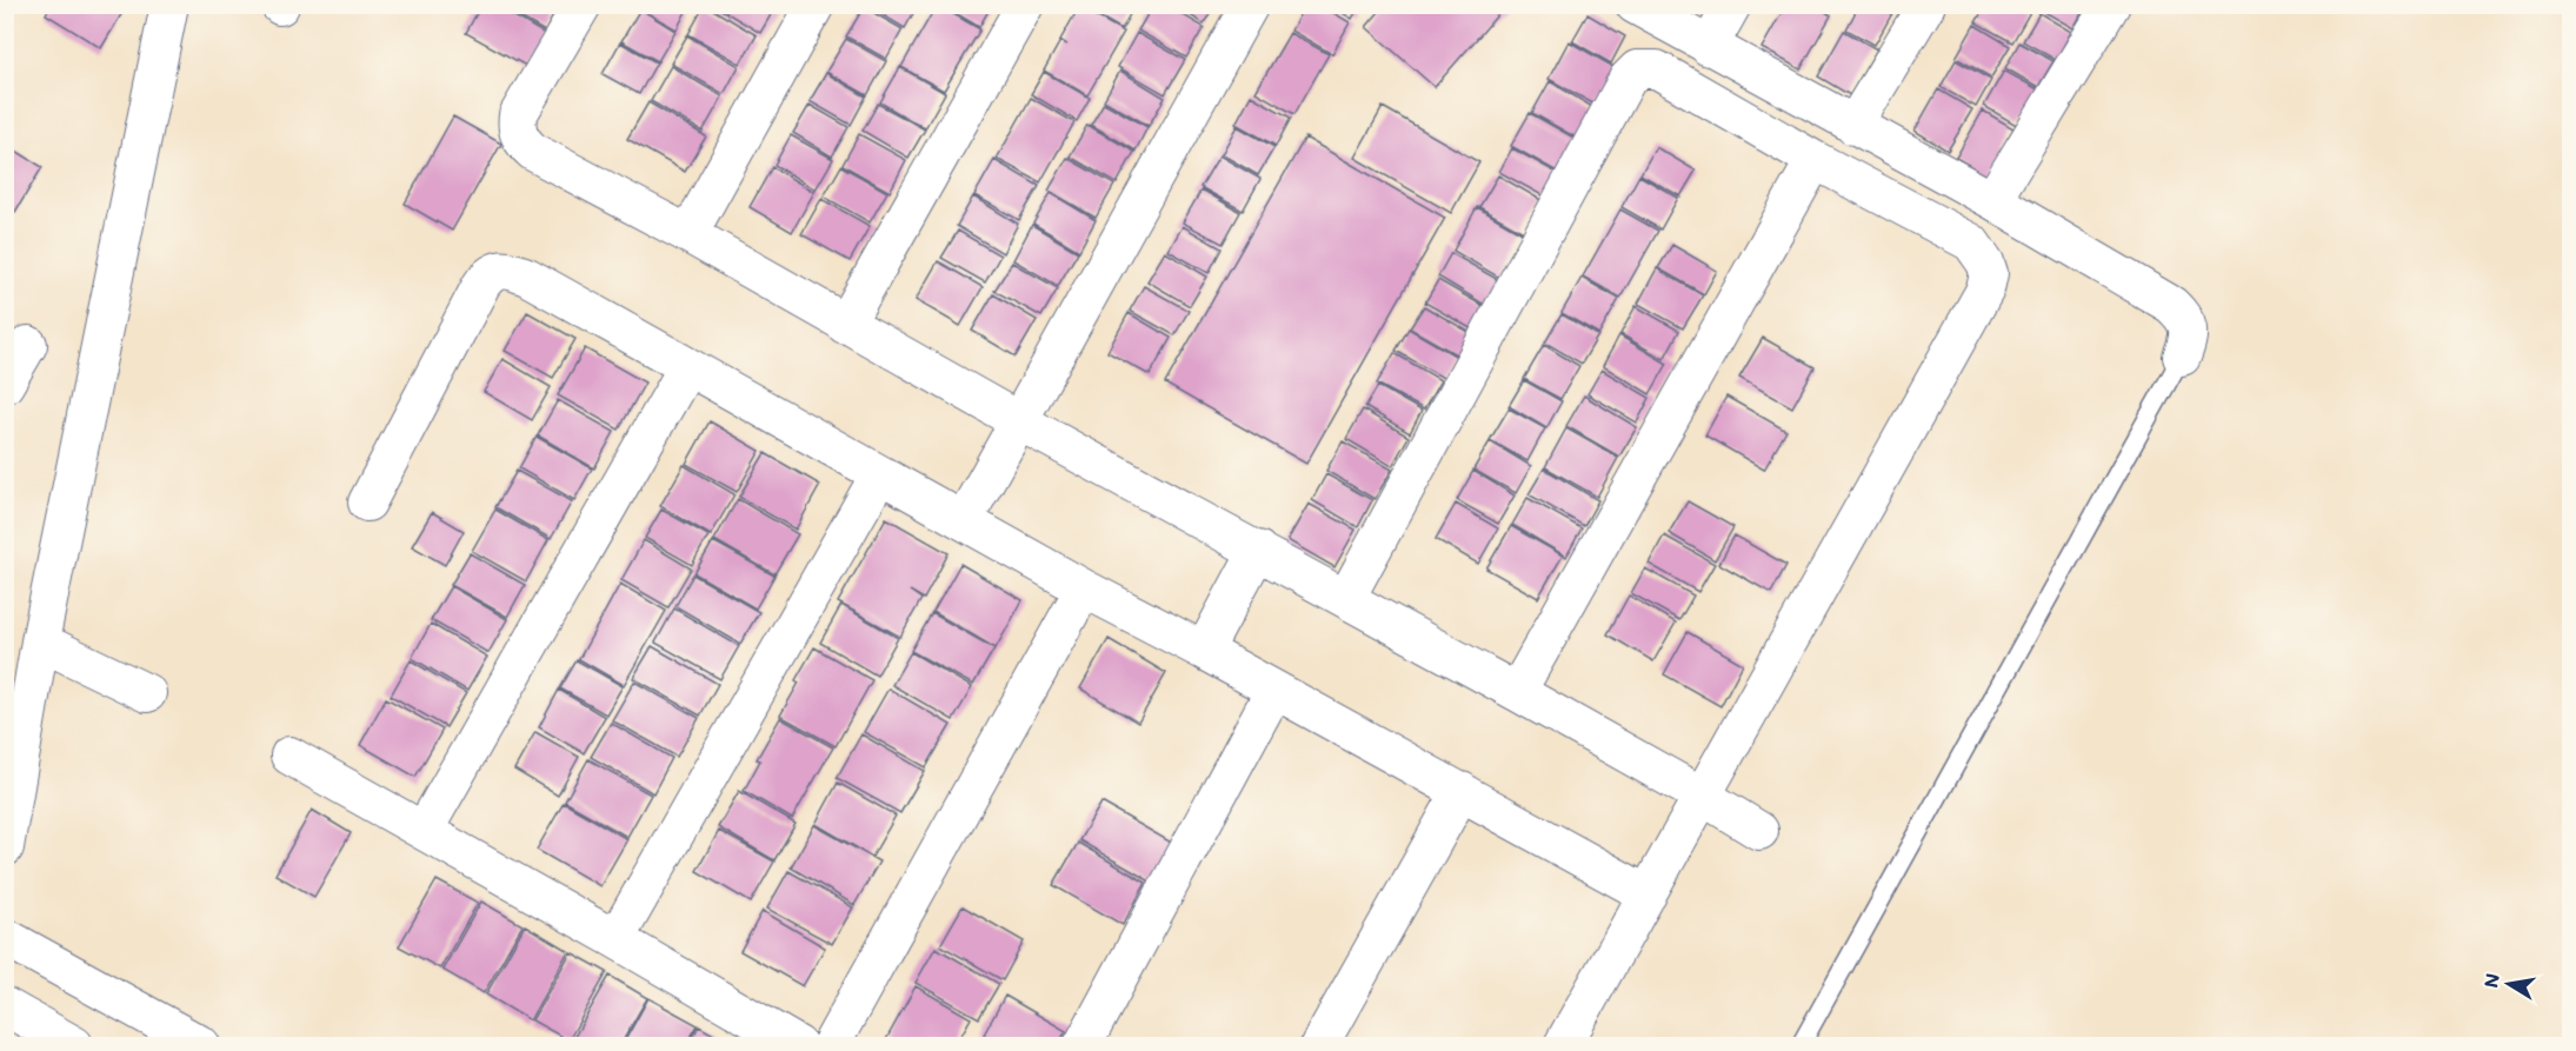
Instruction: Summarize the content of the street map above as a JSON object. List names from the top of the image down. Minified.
{"north":"left"}
